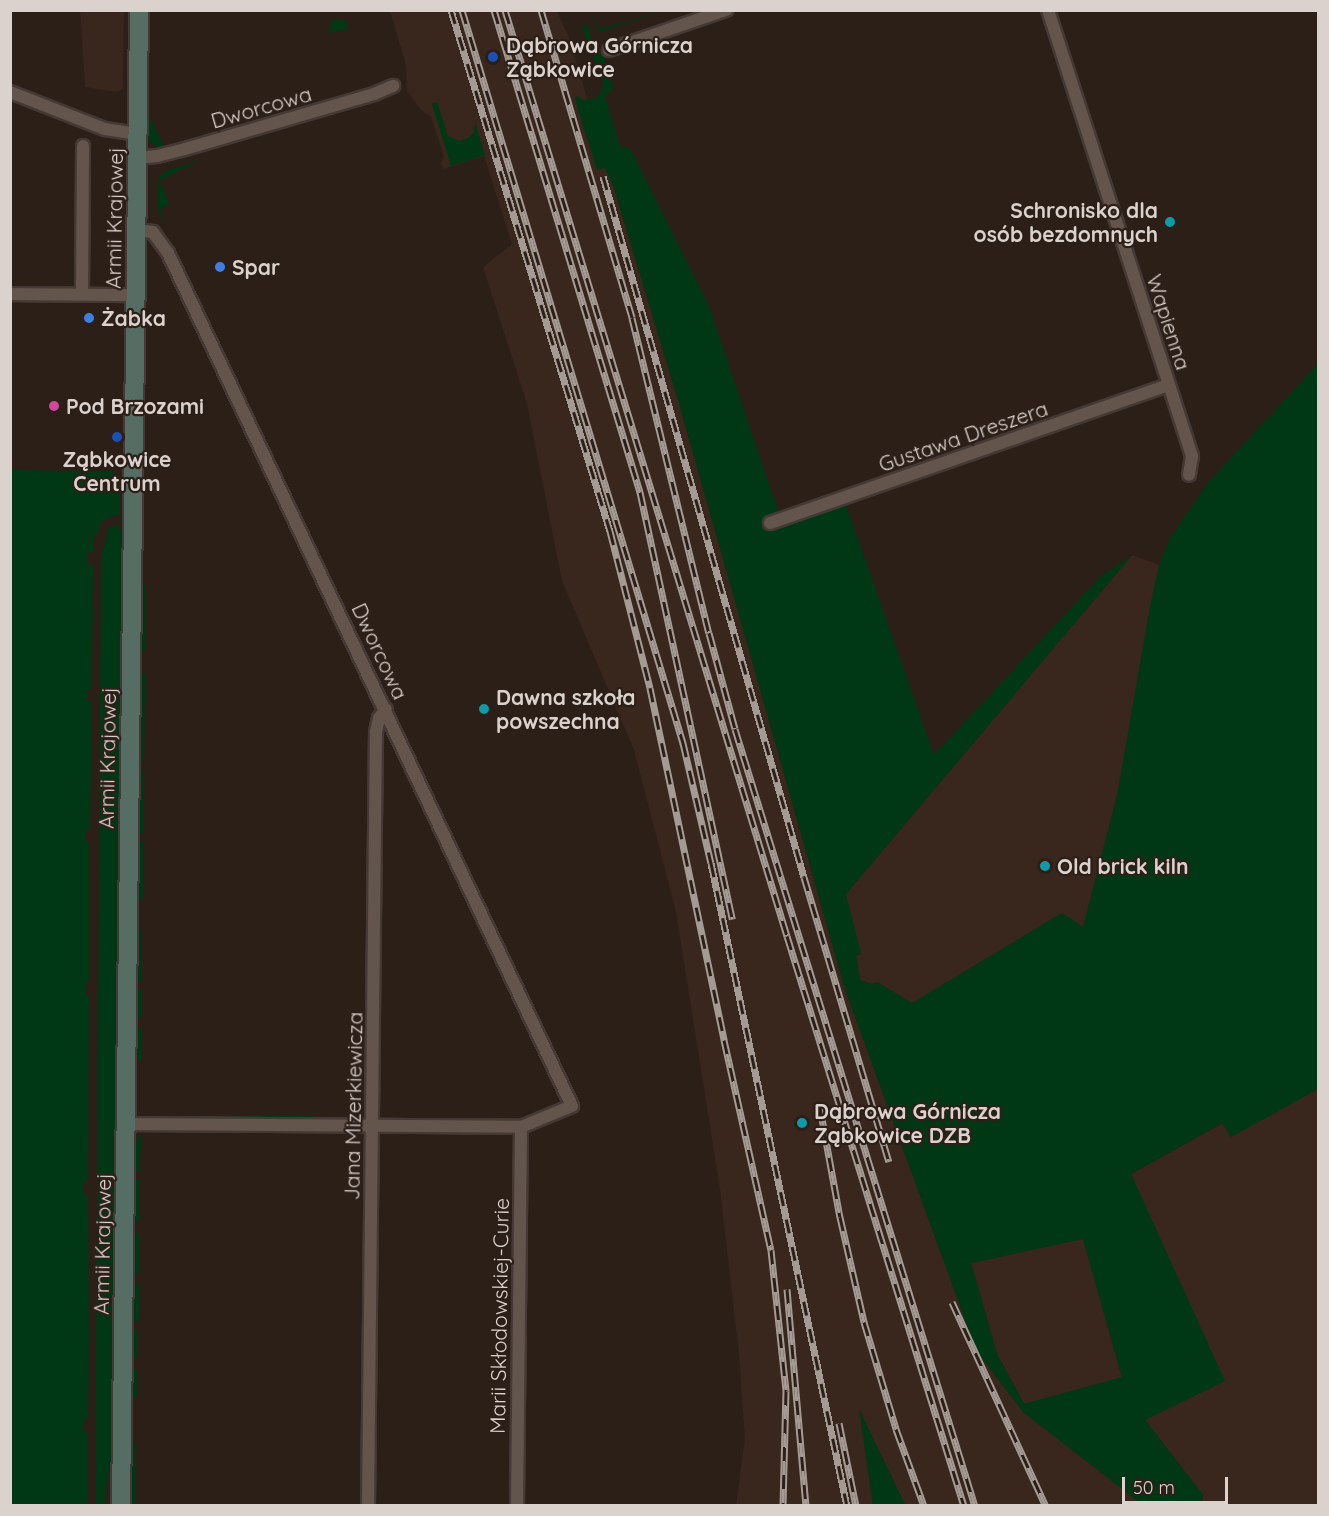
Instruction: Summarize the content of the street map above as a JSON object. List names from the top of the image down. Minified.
{"streets":{"main road":["Armii Krajowej"],"street":["Dworcowa","Wapienna","Gustawa Dreszera","Jana Mizerkiewicza","Marii Skłodowskiej-Curie"]},"crossings":[["Dworcowa","Armii Krajowej"],["Dworcowa","Jana Mizerkiewicza"],["Dworcowa","Marii Skłodowskiej-Curie"],["Wapienna","Gustawa Dreszera"]],"places":["Dąbrowa Górnicza Ząbkowice","Schronisko dla osób bezdomnych","Spar","Żabka","Pod Brzozami","Ząbkowice Centrum","Dawna szkoła powszechna","Old brick kiln","Dąbrowa Górnicza Ząbkowice DZB"],"scale_bar":"50 m"}
